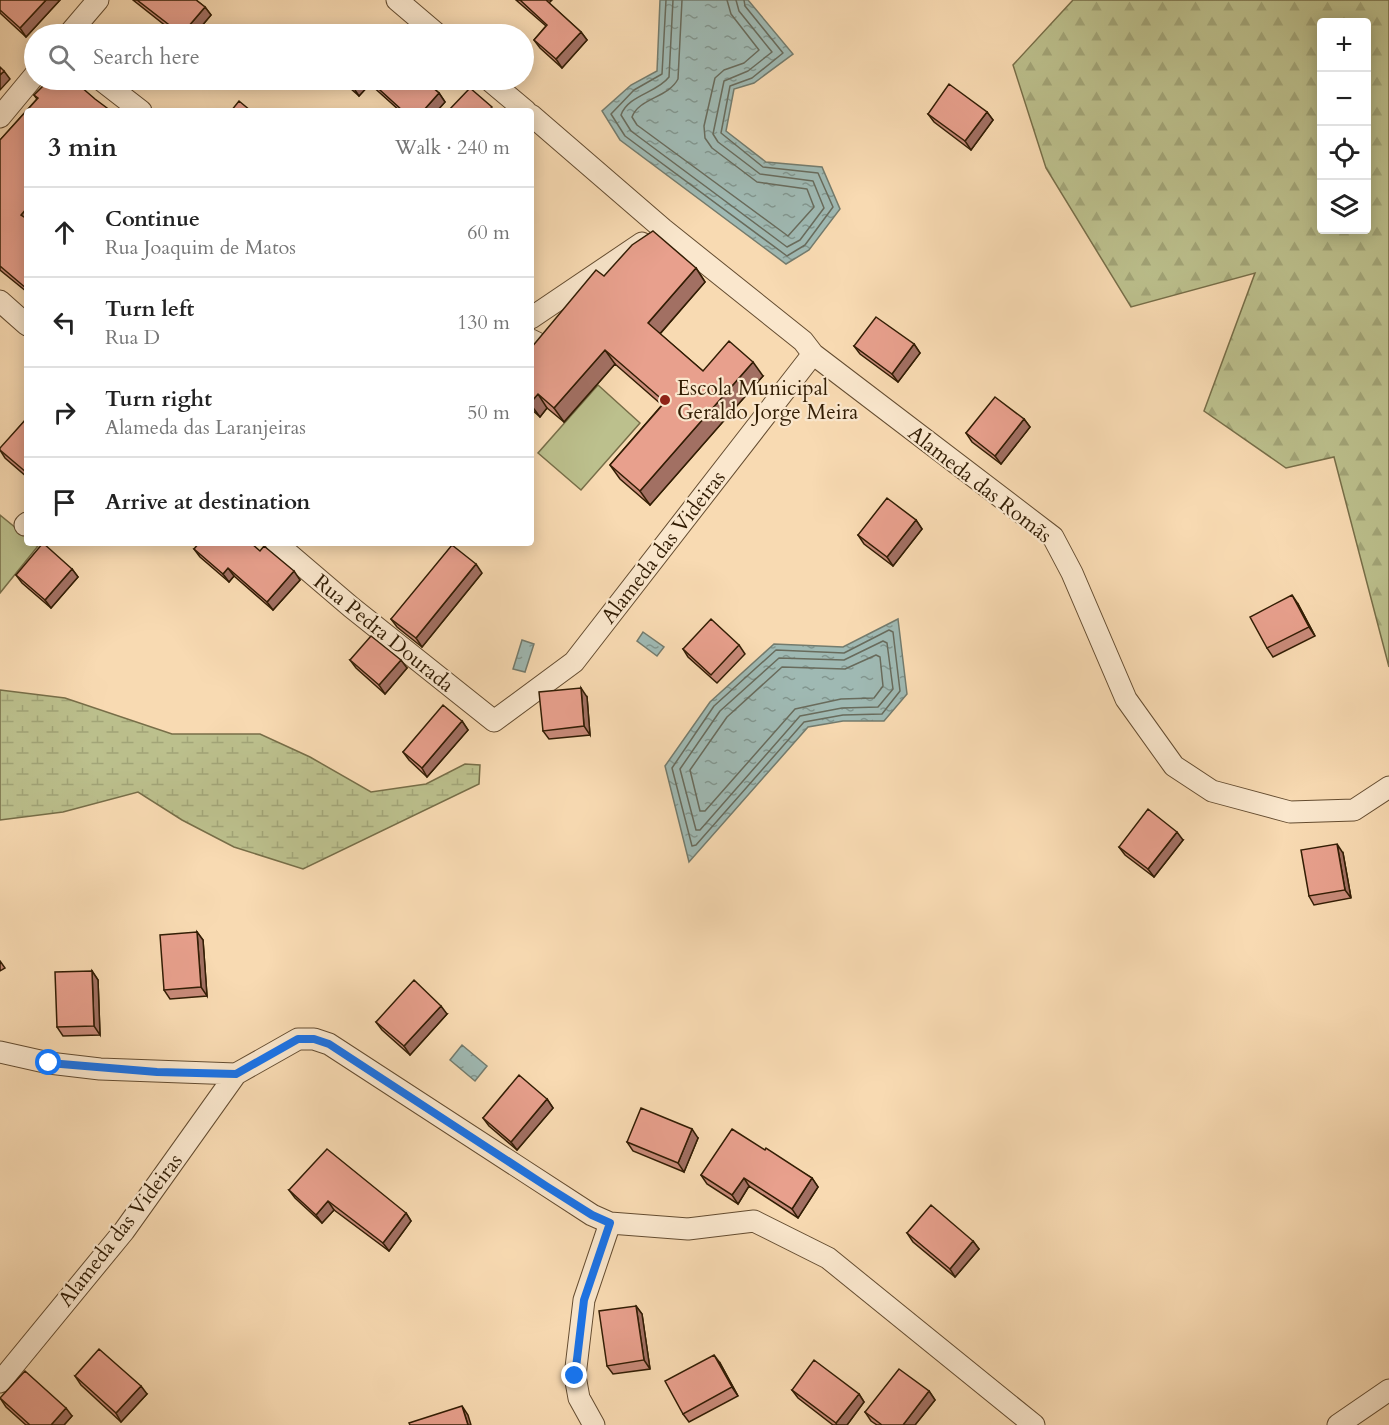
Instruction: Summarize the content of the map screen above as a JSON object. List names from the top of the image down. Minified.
{"streets":{"street":["Alameda das Romãs","Alameda das Videiras","Rua Pedra Dourada"]},"crossings":[["Alameda das Romãs","Alameda das Videiras"],["Alameda das Videiras","Rua Pedra Dourada"]],"places":["Escola Municipal Geraldo Jorge Meira"],"page":{"map_buttons":["+","−"],"search":"Search here","heading":["3 min","Walk · 240 m"],"list":[["Continue","Rua Joaquim de Matos","60 m"],["Turn left","Rua D","130 m"],["Turn right","Alameda das Laranjeiras","50 m"],"Arrive at destination"]}}
